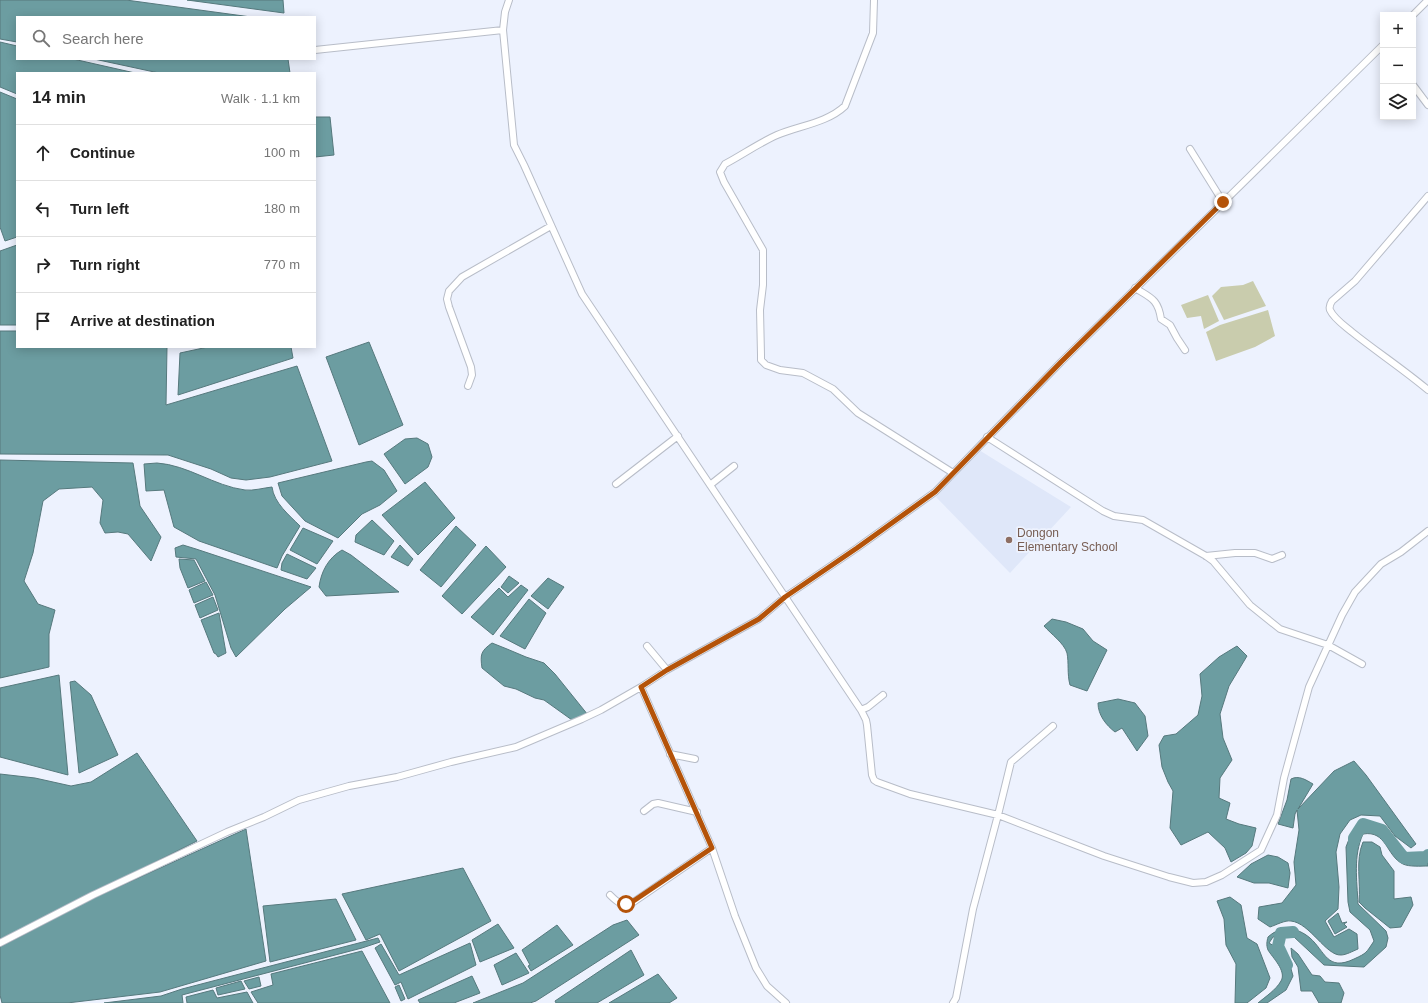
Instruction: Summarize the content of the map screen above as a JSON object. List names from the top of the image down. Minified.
{"places":["Dongon Elementary School"],"page":{"map_buttons":["+","−"],"search":"Search here","heading":["14 min","Walk · 1.1 km"],"list":[["Continue","100 m"],["Turn left","180 m"],["Turn right","770 m"],"Arrive at destination"]}}
